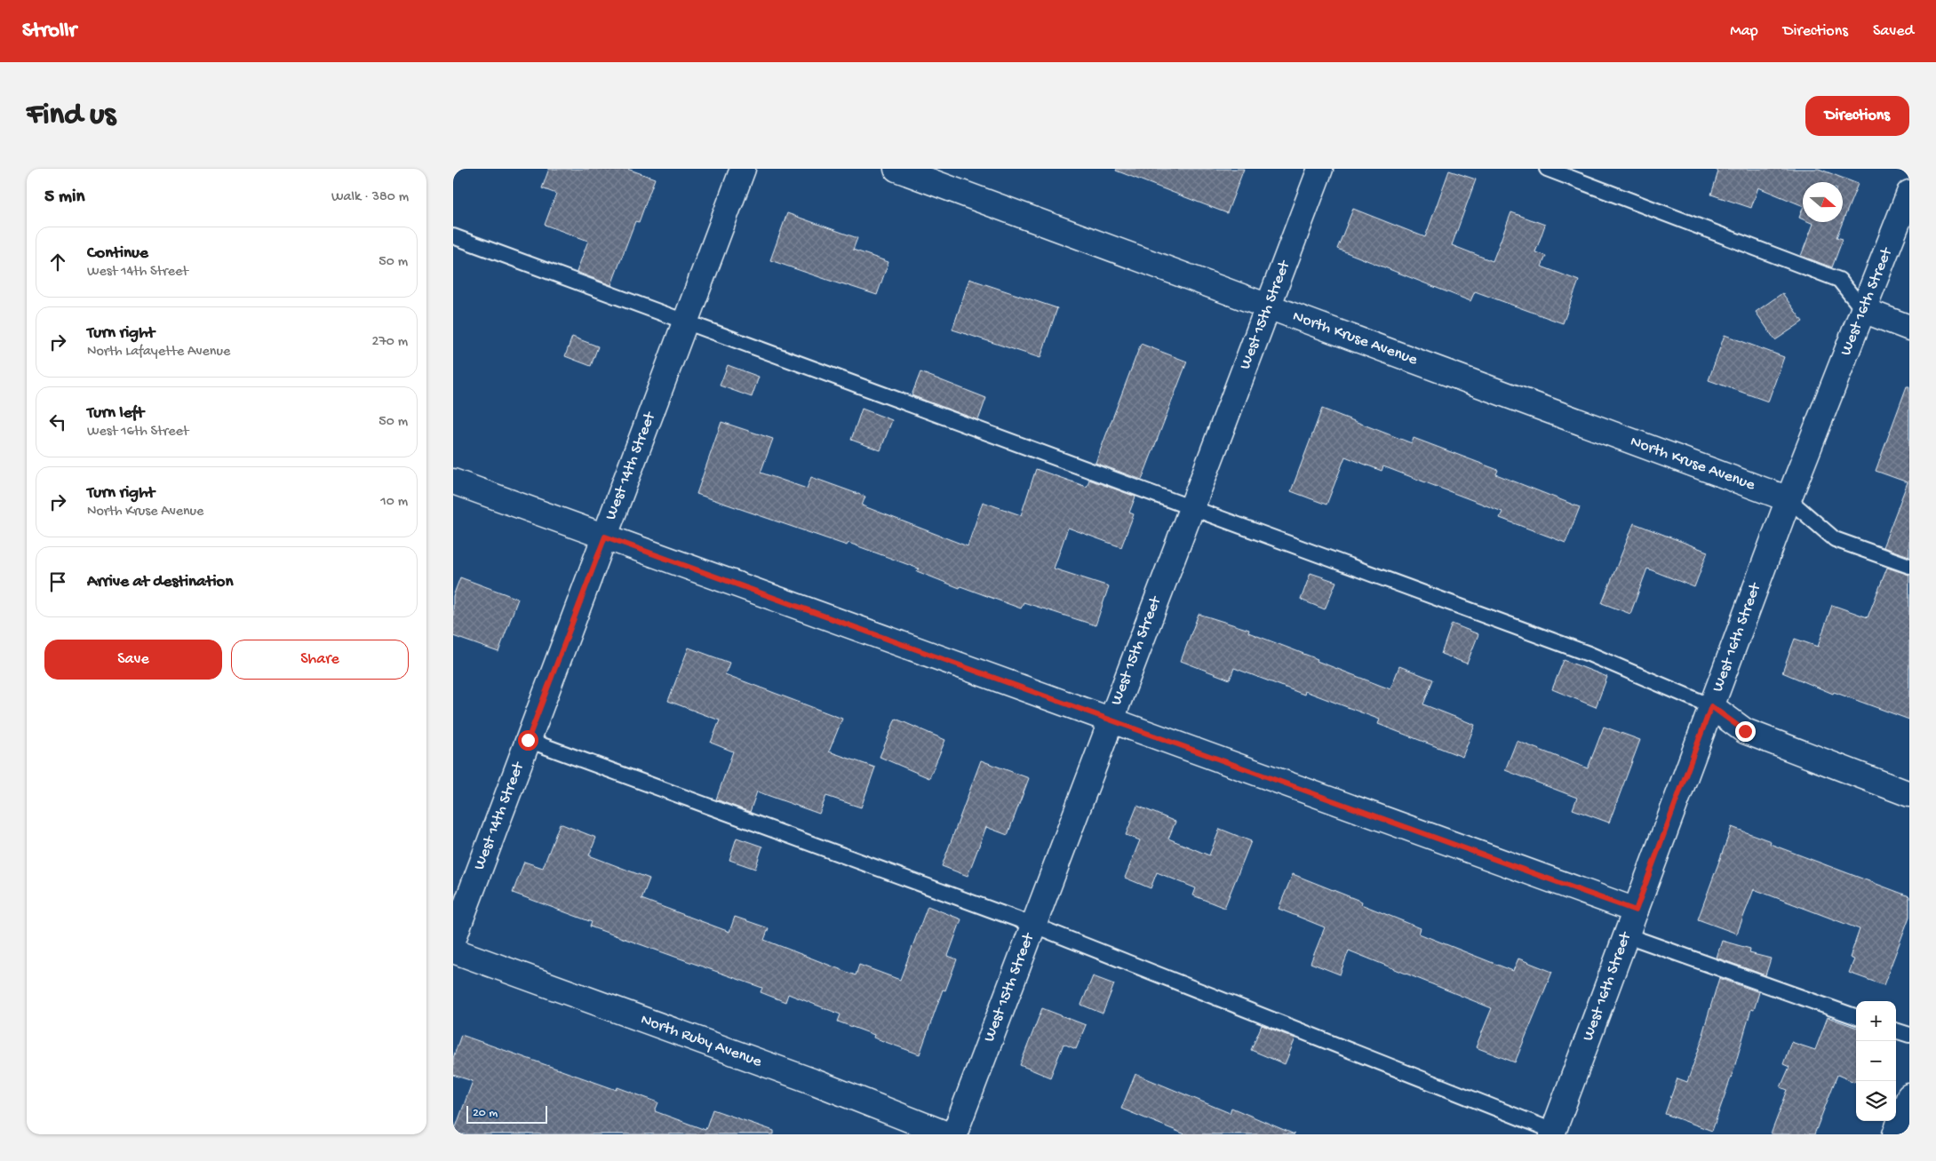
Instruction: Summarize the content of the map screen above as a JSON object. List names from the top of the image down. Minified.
{"streets":{"street":["West 16th Street","West 15th Street","North Kruse Avenue","West 14th Street","North Ruby Avenue"]},"crossings":[["West 16th Street","North Kruse Avenue"],["West 15th Street","North Kruse Avenue"]],"scale_bar":"20 m","north":"right","page":{"header":"Strollr","nav":["Map","Directions","Saved"],"buttons":["Directions",["Save","Share"]],"title":"Find us","heading":["5 min","Walk · 380 m"],"list":[["Continue","West 14th Street","50 m"],["Turn right","North Lafayette Avenue","270 m"],["Turn left","West 16th Street","50 m"],["Turn right","North Kruse Avenue","10 m"],"Arrive at destination"],"map_buttons":["+","−"],"scale":"20 m"}}
